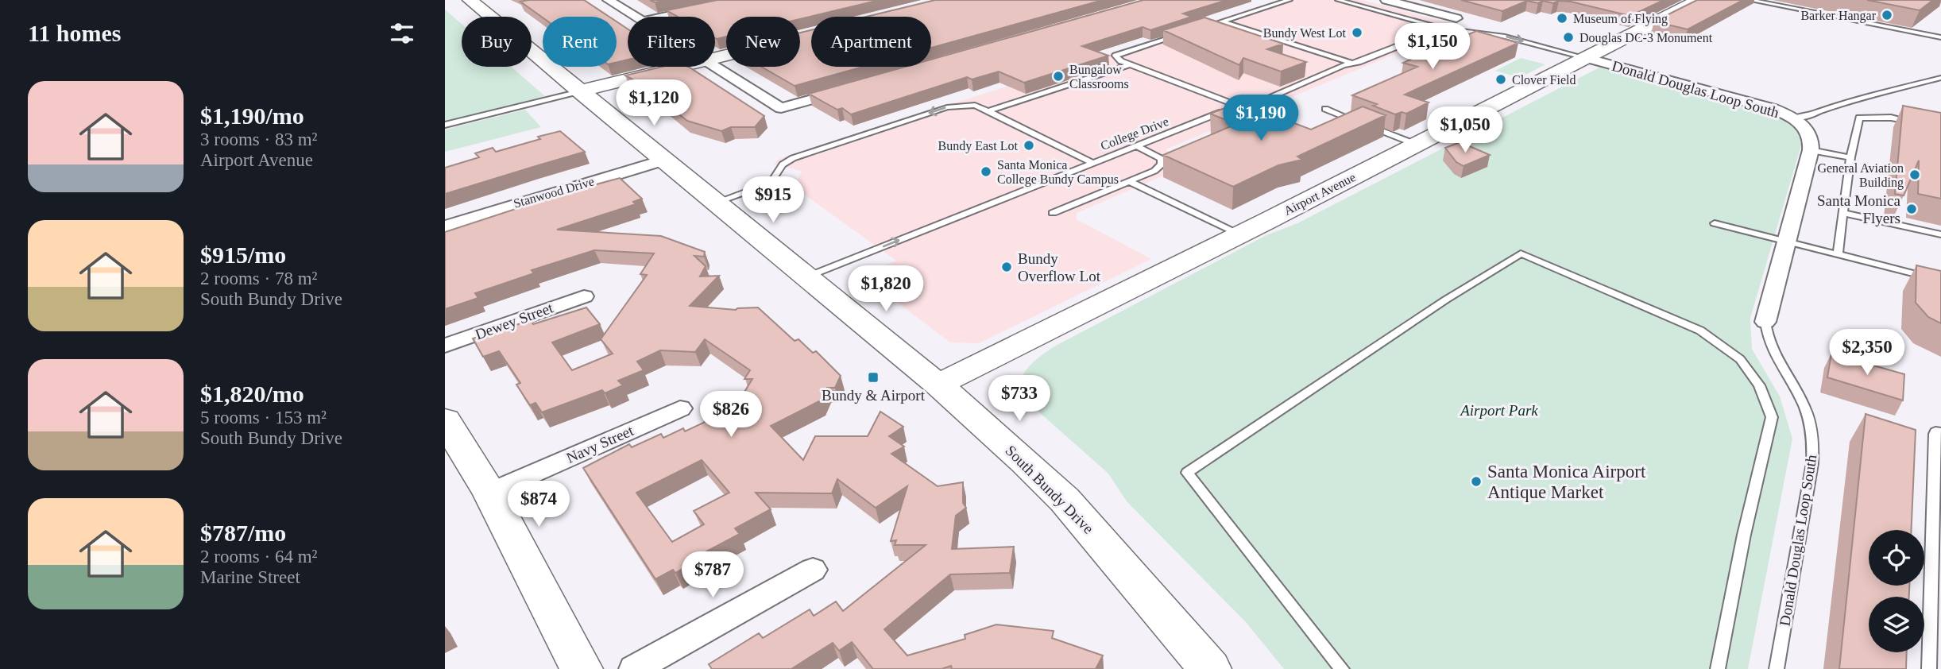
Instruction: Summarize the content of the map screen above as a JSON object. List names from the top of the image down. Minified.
{"streets":{"main road":["South Bundy Drive"],"street":["Donald Douglas Loop South","Stanwood Drive","Airport Avenue","Dewey Street","Navy Street"],"lane":["College Drive"]},"crossings":[["Donald Douglas Loop South","Airport Avenue"],["College Drive","South Bundy Drive"],["Stanwood Drive","South Bundy Drive"],["Airport Avenue","South Bundy Drive"]],"parks":["Airport Park"],"places":{"other":["Barker Hangar","Museum of Flying","Bundy West Lot","Douglas DC-3 Monument","Bungalow Classrooms","Clover Field","Bundy East Lot","Santa Monica College Bundy Campus","General Aviation Building","Santa Monica Flyers","Bundy Overflow Lot","Santa Monica Airport Antique Market"],"transit":["Bundy & Airport"]},"page":{"heading":"11 homes","chip":["Buy","Rent","Filters","New","Apartment"],"price":["$1,150","$1,120","$1,190","$1,050","$915","$1,820","$2,350","$733","$826","$874","$787"],"list":[{"name":"$1,190/mo","note":"3 rooms · 83 m² · Airport Avenue"},{"name":"$915/mo","note":"2 rooms · 78 m² · South Bundy Drive"},{"name":"$1,820/mo","note":"5 rooms · 153 m² · South Bundy Drive"},{"name":"$787/mo","note":"2 rooms · 64 m² · Marine Street"}]}}
